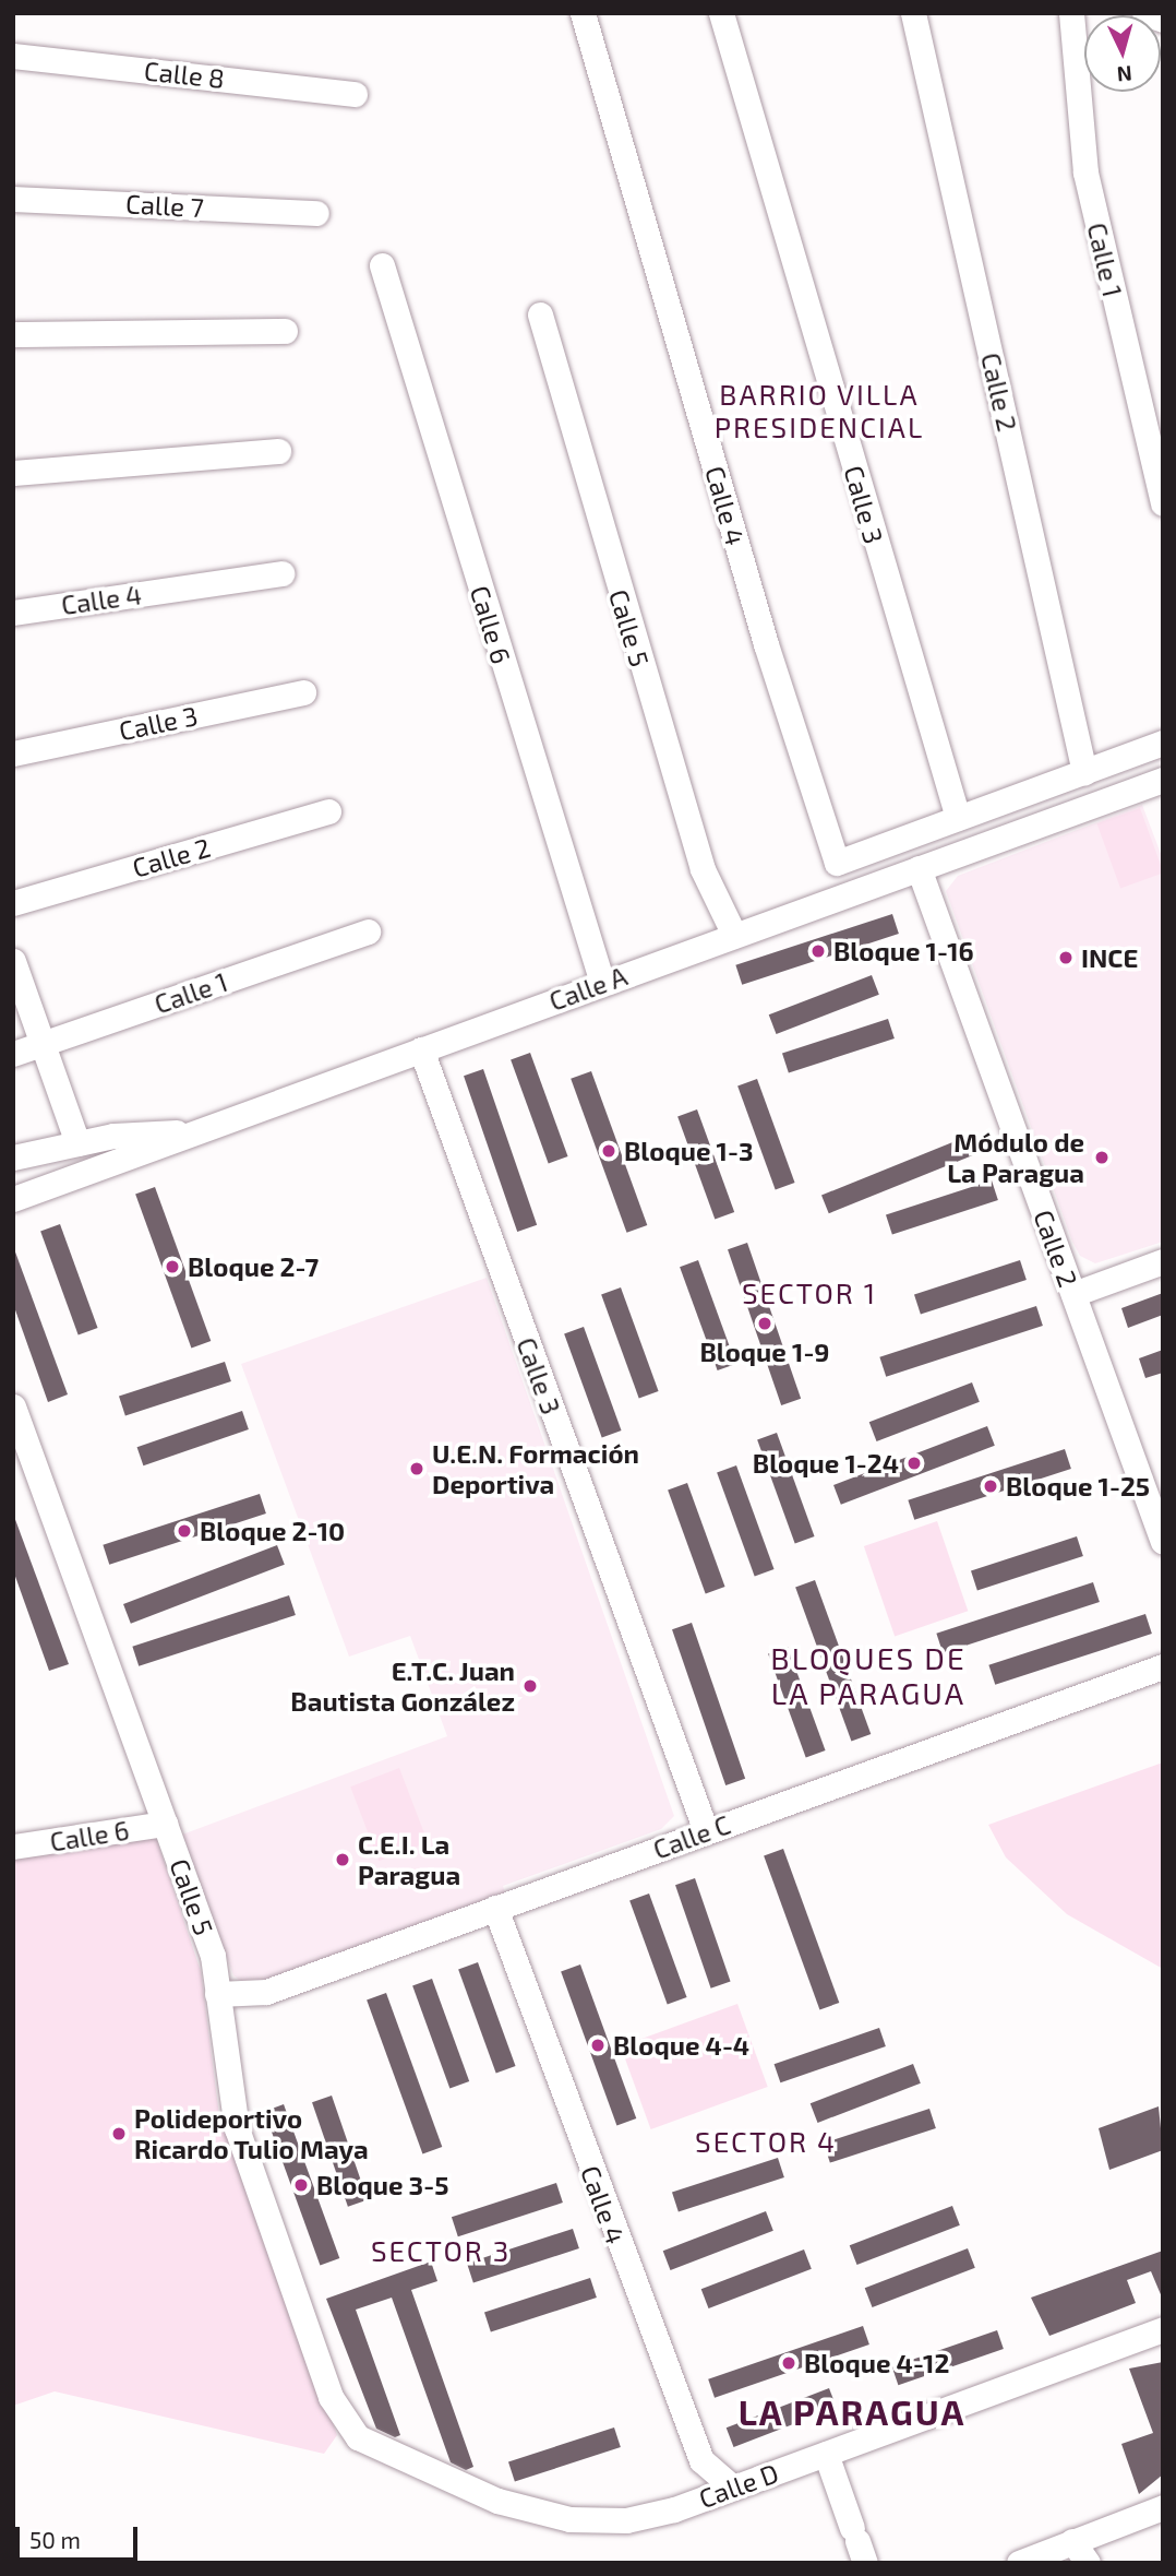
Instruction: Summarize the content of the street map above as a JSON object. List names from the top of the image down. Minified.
{"streets":{"street":["Calle 8","Calle 7","Calle 1","Calle 2","Calle 3","Calle 4","Calle 6","Calle 5","Calle A","Calle C","Calle D"]},"crossings":[["Calle 2","Calle 4"],["Calle 2","Calle A"],["Calle 3","Calle A"],["Calle 3","Calle C"],["Calle 4","Calle C"],["Calle 4","Calle D"],["Calle 6","Calle 5"],["Calle 6","Calle A"],["Calle 5","Calle A"],["Calle 5","Calle C"],["Calle 5","Calle D"]],"districts":["BARRIO VILLA PRESIDENCIAL","SECTOR 1","BLOQUES DE LA PARAGUA","SECTOR 4","SECTOR 3","LA PARAGUA"],"places":["Bloque 1-16","INCE","Bloque 1-3","Módulo de La Paragua","Bloque 2-7","Bloque 1-9","Bloque 1-24","U.E.N. Formación Deportiva","Bloque 1-25","Bloque 2-10","E.T.C. Juan Bautista González","C.E.I. La Paragua","Bloque 4-4","Polideportivo Ricardo Tulio Maya","Bloque 3-5","Bloque 4-12"],"scale_bar":"50 m","north":"bottom"}
